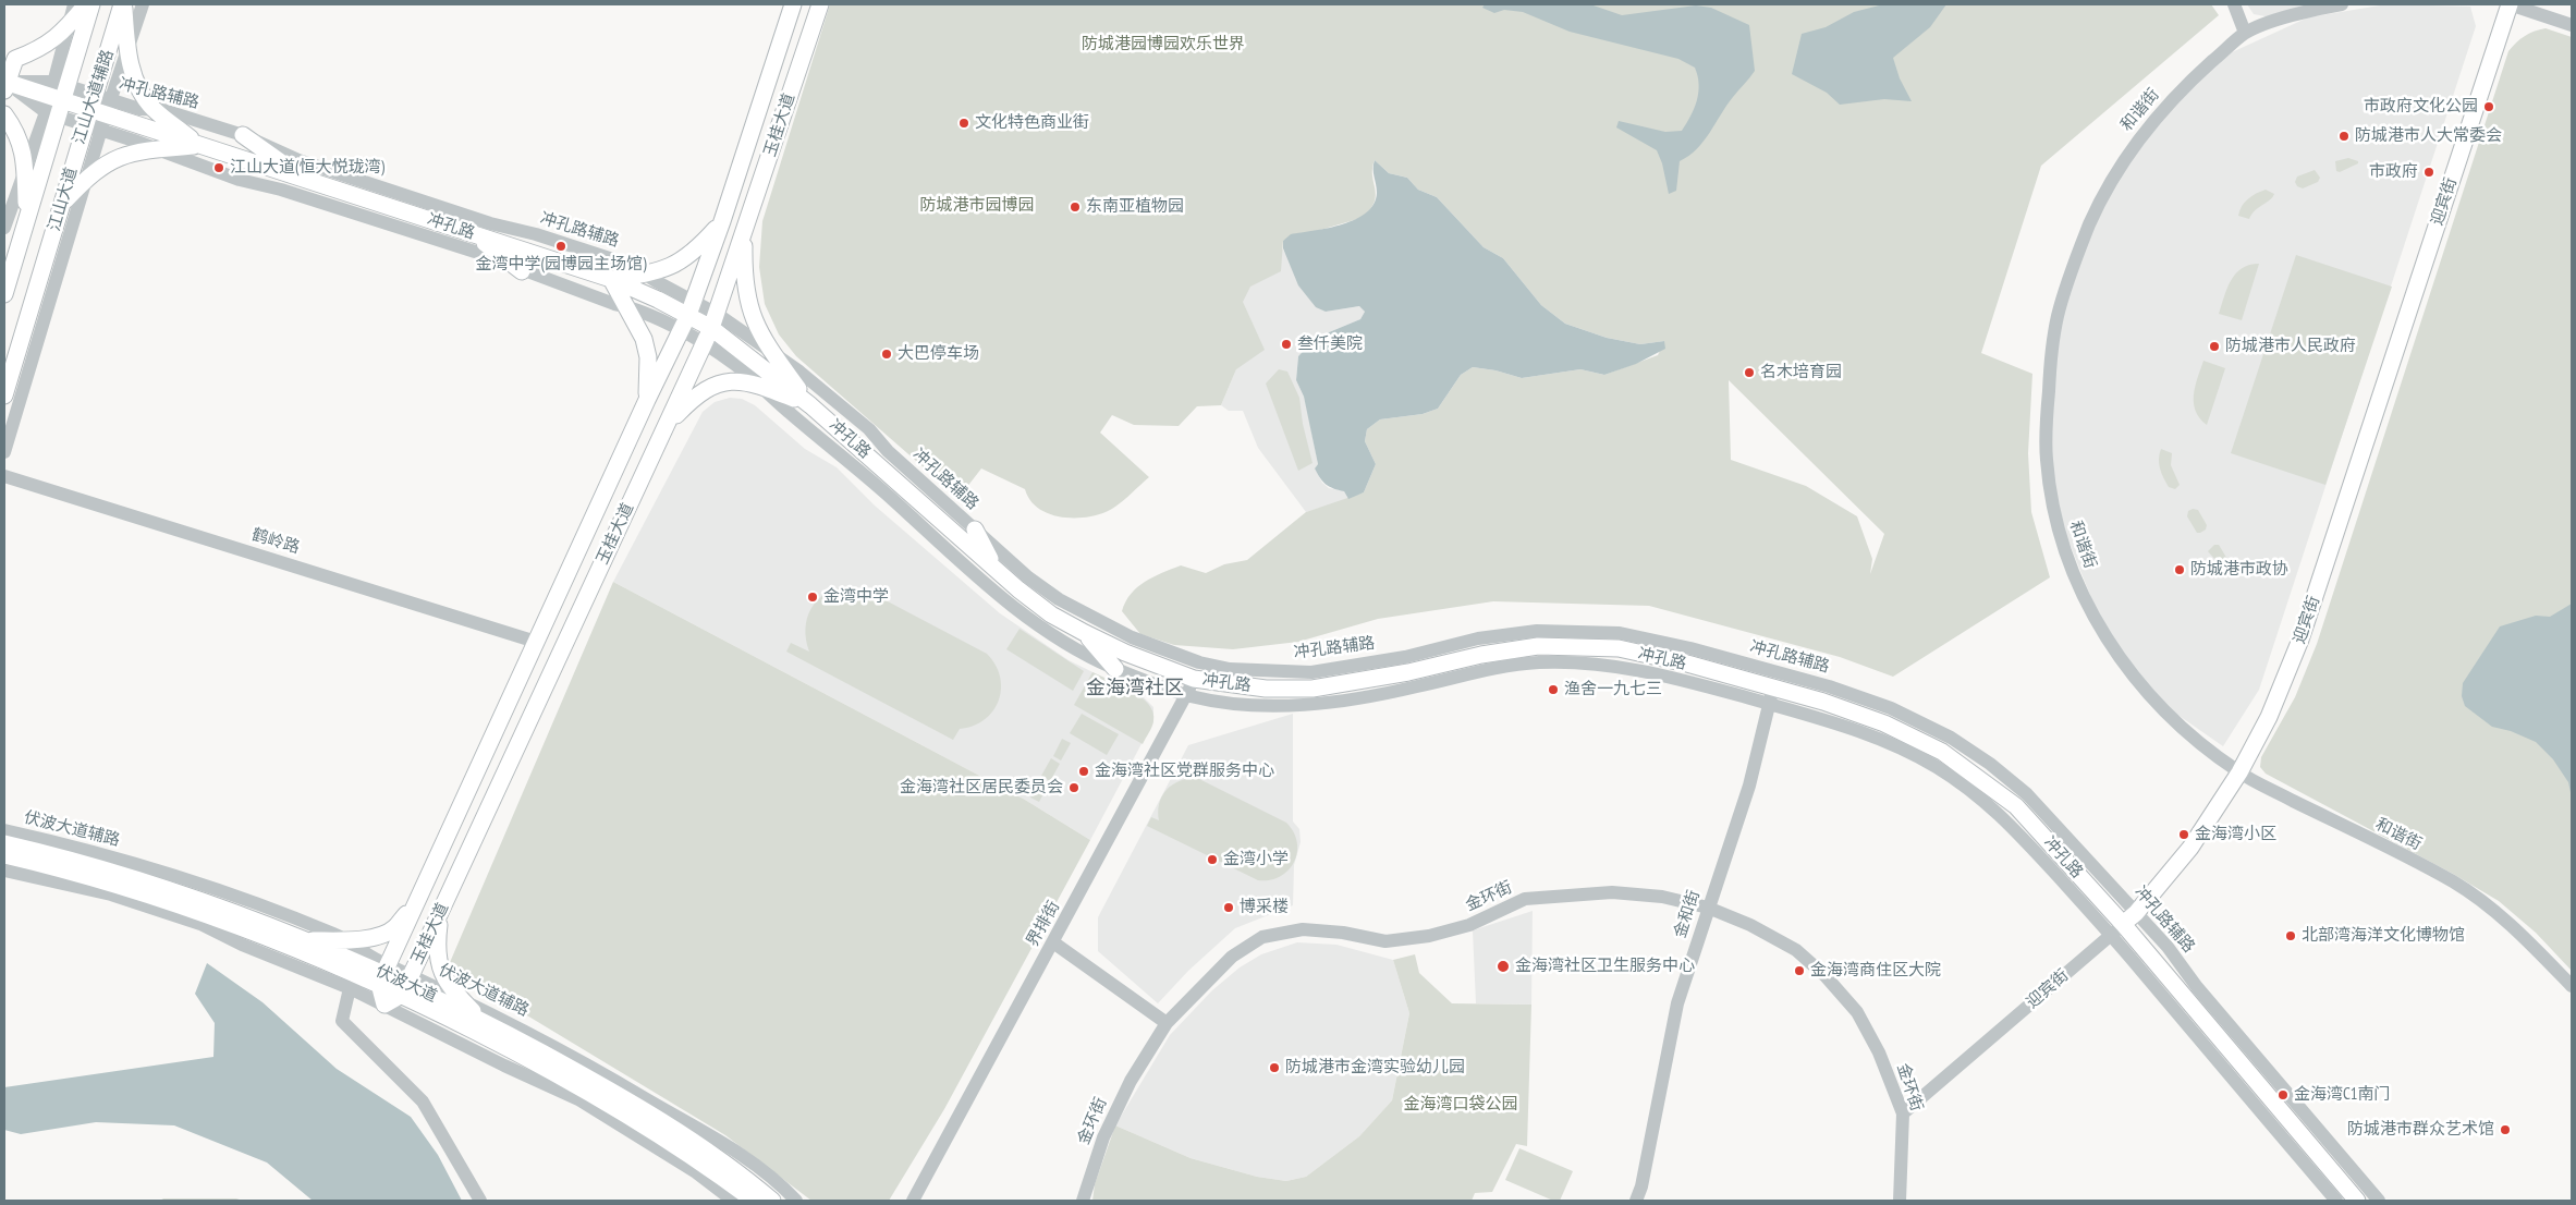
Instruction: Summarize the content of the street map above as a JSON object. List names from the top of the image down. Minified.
{"streets":{"main road":["玉桂大道","江山大道","迎宾街","冲孔路","伏波大道"],"street":["冲孔路辅路","江山大道辅路","和谐街","鹤岭路","伏波大道辅路","金环街","金和街","界排街"]},"crossings":[["冲孔路辅路","江山大道辅路"],["冲孔路辅路","玉桂大道"],["冲孔路辅路","迎宾街"],["冲孔路辅路","冲孔路"],["冲孔路辅路","金和街"],["冲孔路辅路","界排街"],["江山大道辅路","江山大道"],["江山大道辅路","冲孔路"],["和谐街","迎宾街"],["玉桂大道","冲孔路"],["玉桂大道","鹤岭路"],["玉桂大道","伏波大道辅路"],["玉桂大道","伏波大道"],["江山大道","冲孔路"],["迎宾街","冲孔路"],["迎宾街","金环街"],["冲孔路","金和街"],["冲孔路","界排街"],["伏波大道辅路","伏波大道"],["金环街","金和街"]],"districts":["金海湾社区"],"parks":["防城港园博园欢乐世界","防城港市园博园","金海湾口袋公园"],"places":["市政府文化公园","文化特色商业街","防城港市人大常委会","江山大道(恒大悦珑湾)","市政府","东南亚植物园","金湾中学(园博园主场馆)","叁仟美院","防城港市人民政府","大巴停车场","名木培育园","防城港市政协","金湾中学","渔舍一九七三","金海湾社区党群服务中心","金海湾社区居民委员会","金海湾小区","金湾小学","博采楼","北部湾海洋文化博物馆","金海湾社区卫生服务中心","金海湾商住区大院","防城港市金湾实验幼儿园","金海湾C1南门","防城港市群众艺术馆"]}
